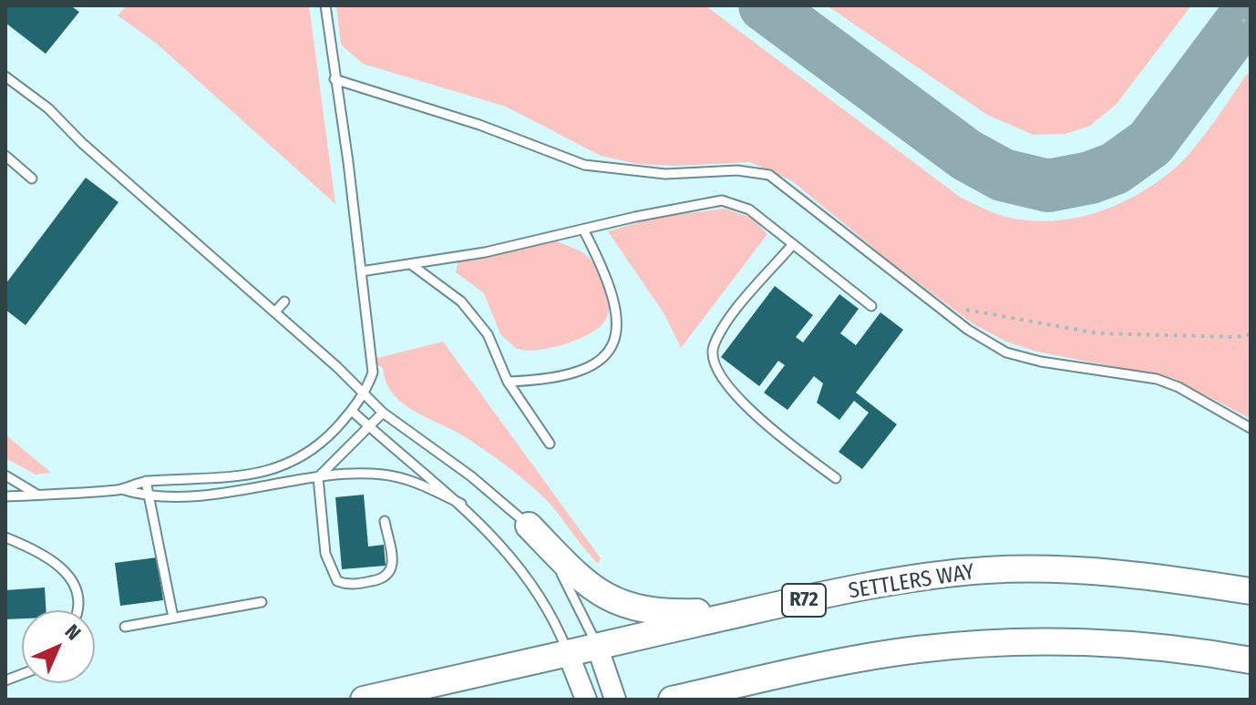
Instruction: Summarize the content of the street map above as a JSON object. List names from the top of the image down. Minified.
{"streets":{"main road":["SETTLERS WAY","R72"]},"north":"top right"}
